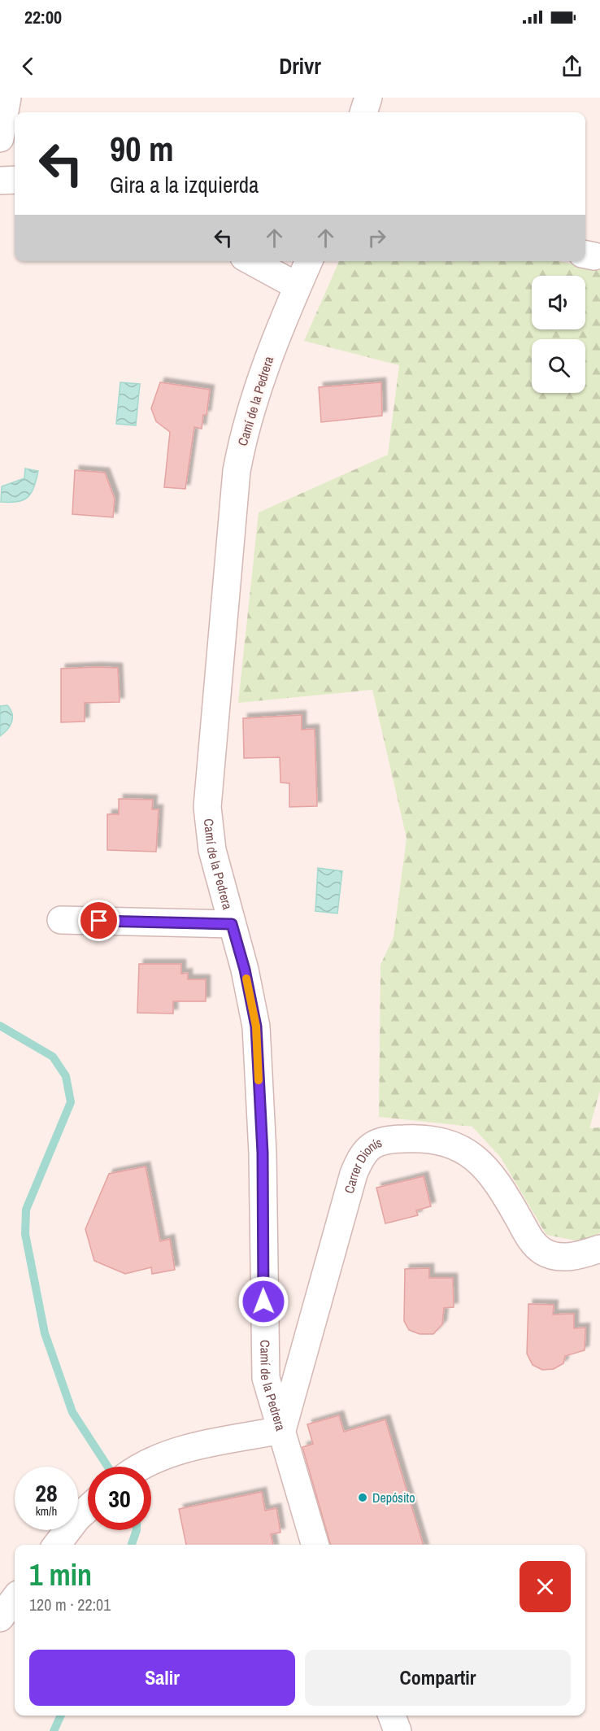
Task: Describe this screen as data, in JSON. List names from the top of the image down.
{
  "streets": {
    "street": ["Camí de la Pedrera", "Carrer Dionís"]
  },
  "crossings": [
    ["Camí de la Pedrera", "Carrer Dionís"]
  ],
  "places": ["Depósito"],
  "page": {
    "status": "22:00",
    "header": "Drivr",
    "turn": ["90 m", "Gira a la izquierda"],
    "speed": "28 km/h",
    "limit": "30",
    "heading": ["1 min", "120 m · 22:01"],
    "buttons": ["Salir", "Compartir"]
  }
}
